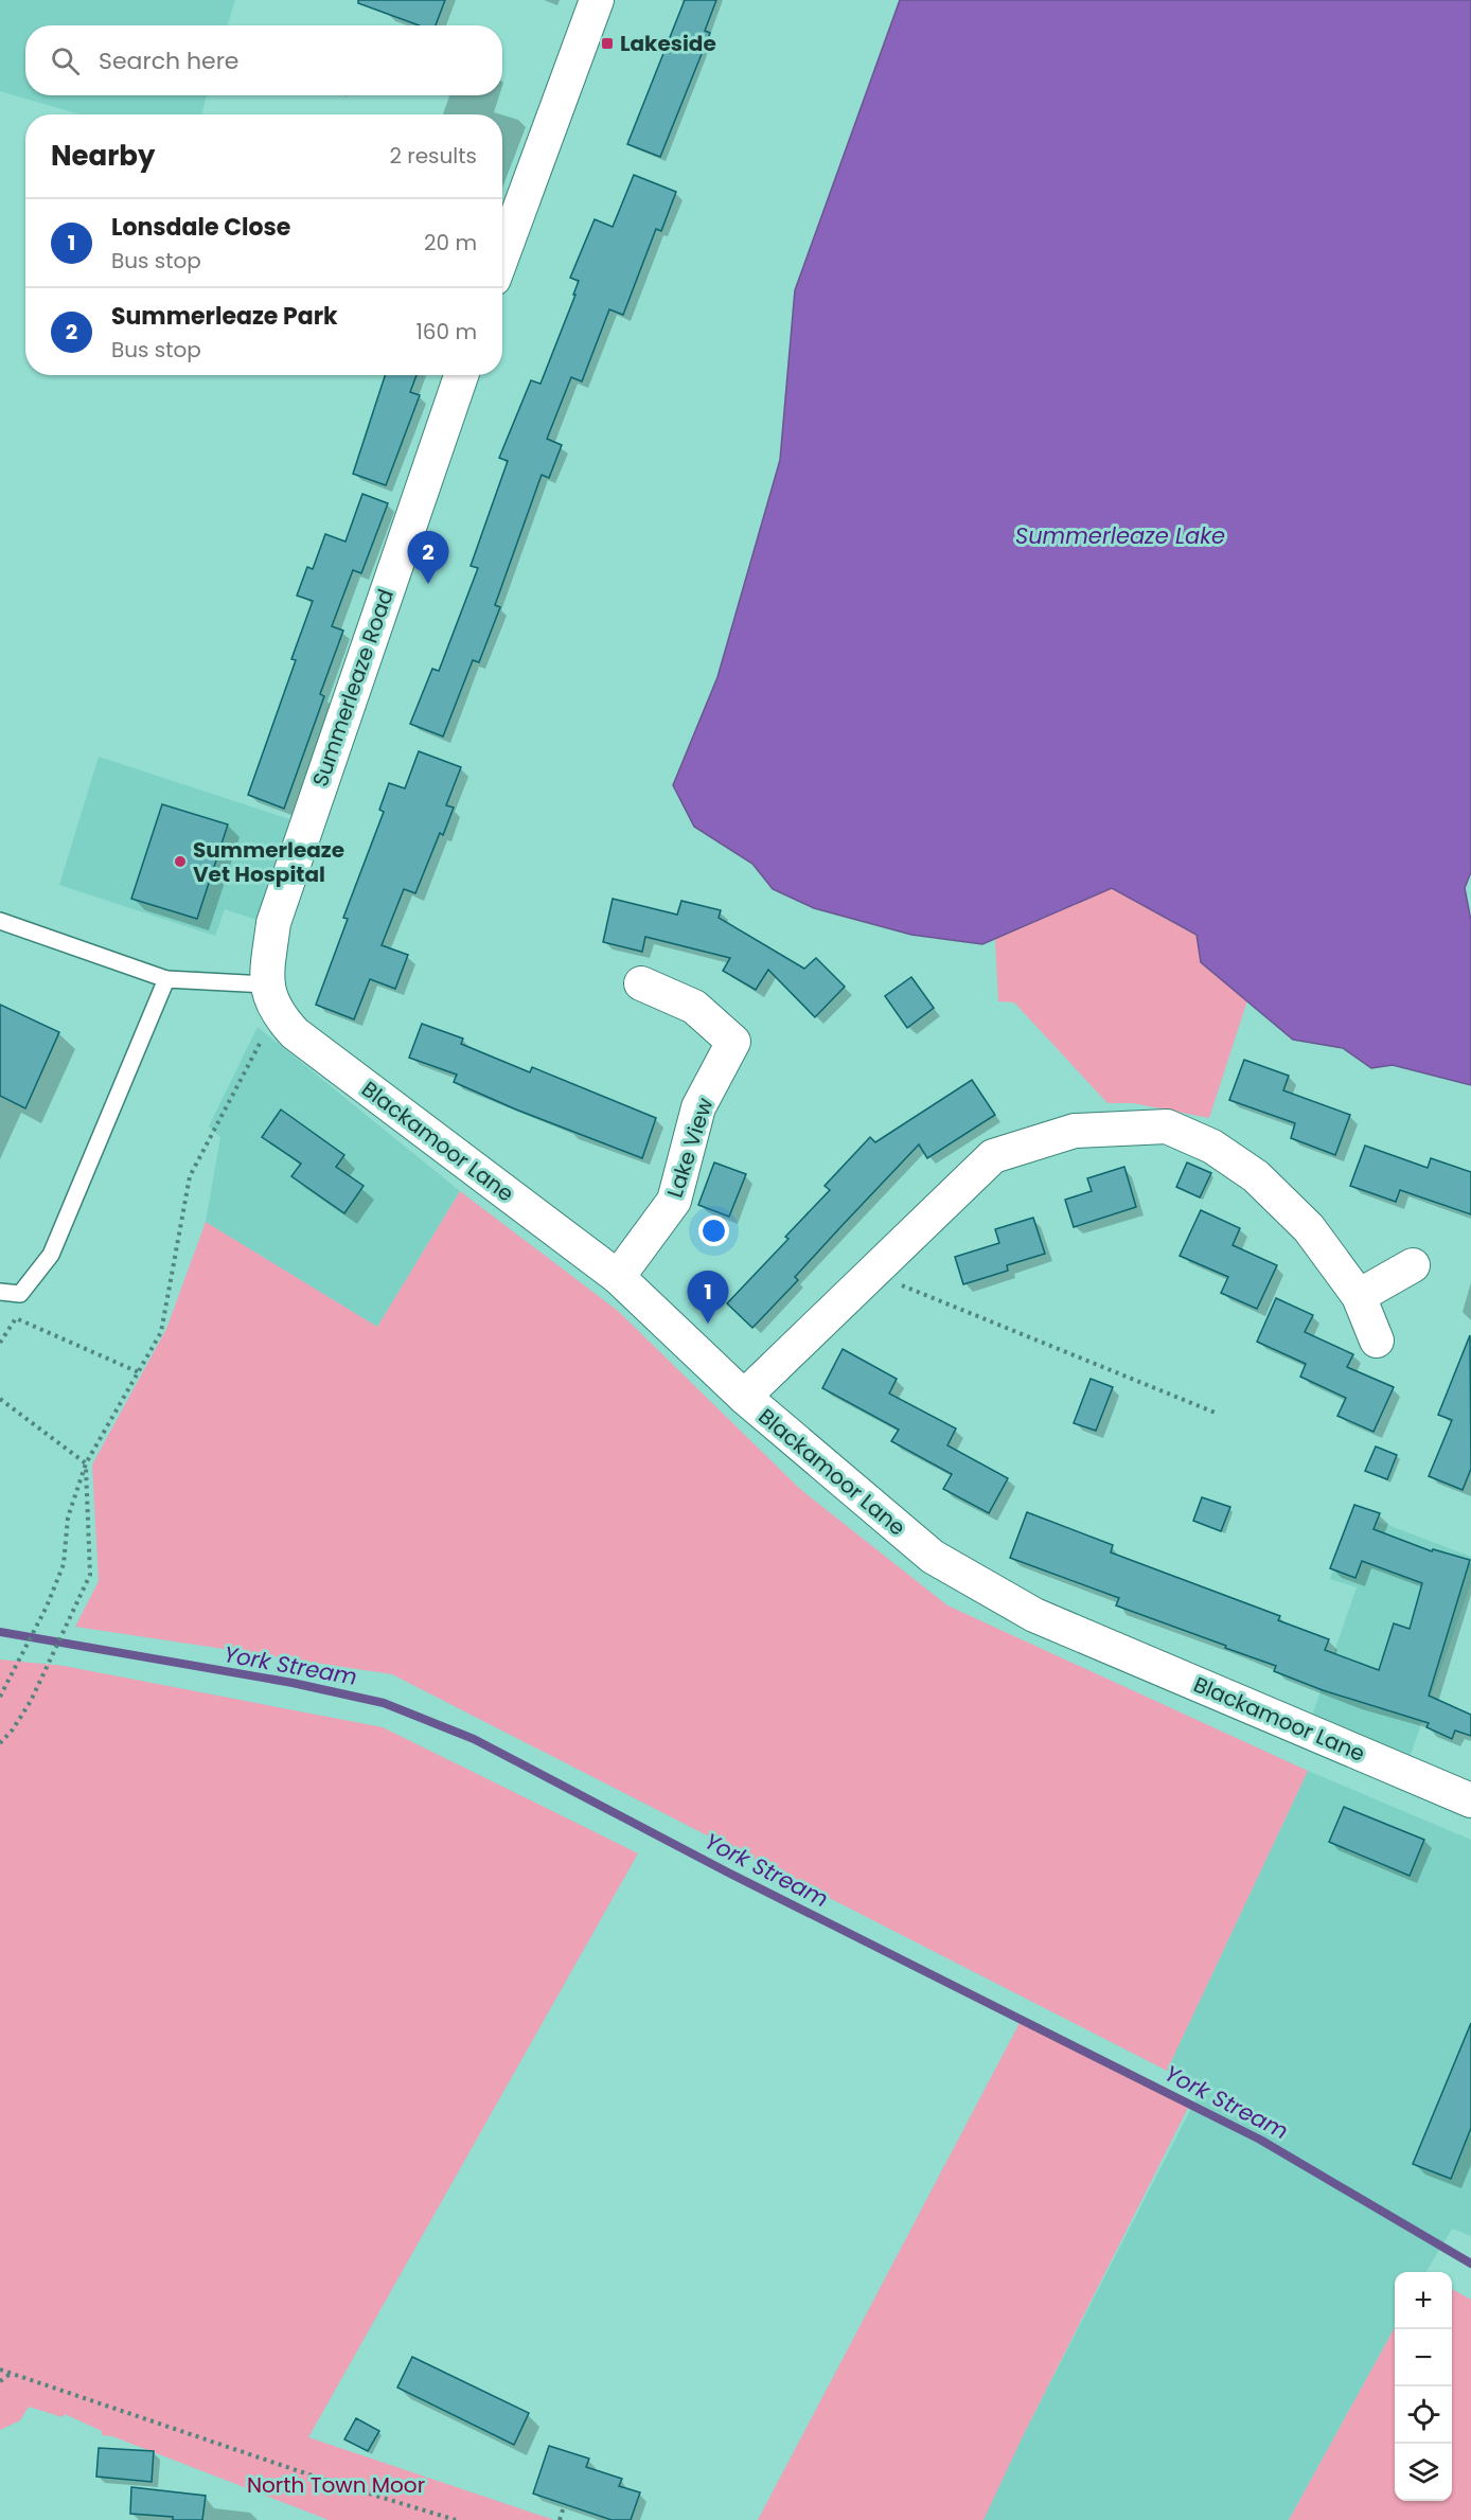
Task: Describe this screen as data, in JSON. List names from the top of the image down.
{
  "streets": {
    "street": ["Summerleaze Road", "Blackamoor Lane", "Lake View"]
  },
  "crossings": [
    ["Summerleaze Road", "Blackamoor Lane"],
    ["Blackamoor Lane", "Lake View"]
  ],
  "water": ["Summerleaze Lake", "York Stream"],
  "parks": ["North Town Moor"],
  "places": {
    "transit": ["Lakeside"],
    "other": ["Summerleaze Vet Hospital"]
  },
  "page": {
    "search": "Search here",
    "heading": ["Nearby", "2 results"],
    "list": [
      {
        "mark": "1",
        "name": "Lonsdale Close",
        "note": "Bus stop",
        "value": "20 m"
      },
      {
        "mark": "2",
        "name": "Summerleaze Park",
        "note": "Bus stop",
        "value": "160 m"
      }
    ],
    "pins": ["2", "1"],
    "map_buttons": ["+", "−"]
  }
}
